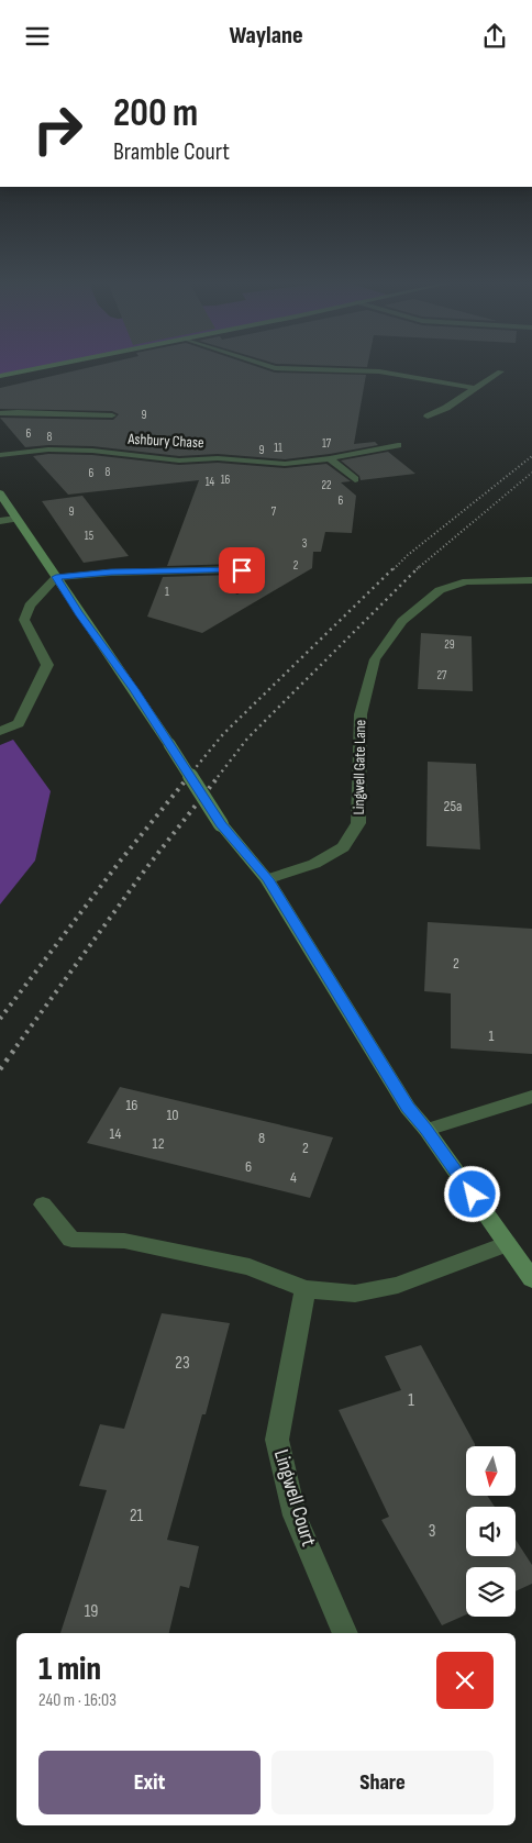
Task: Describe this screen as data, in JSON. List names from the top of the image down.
{
  "streets": {
    "street": ["Ashbury Chase", "Lingwell Gate Lane", "Lingwell Court"]
  },
  "house_numbers": [
    "9",
    "6",
    "8",
    "17",
    "11",
    "9",
    "8",
    "6",
    "16",
    "14",
    "22",
    "6",
    "9",
    "7",
    "15",
    "3",
    "2",
    "1",
    "29",
    "27",
    "25a",
    "2",
    "1",
    "16",
    "10",
    "14",
    "8",
    "12",
    "2",
    "6",
    "4",
    "23",
    "1",
    "21",
    "3",
    "19"
  ],
  "north": "bottom",
  "page": {
    "header": "Waylane",
    "turn": ["200 m", "Bramble Court"],
    "heading": ["1 min", "240 m · 16:03"],
    "buttons": ["Exit", "Share"]
  }
}
